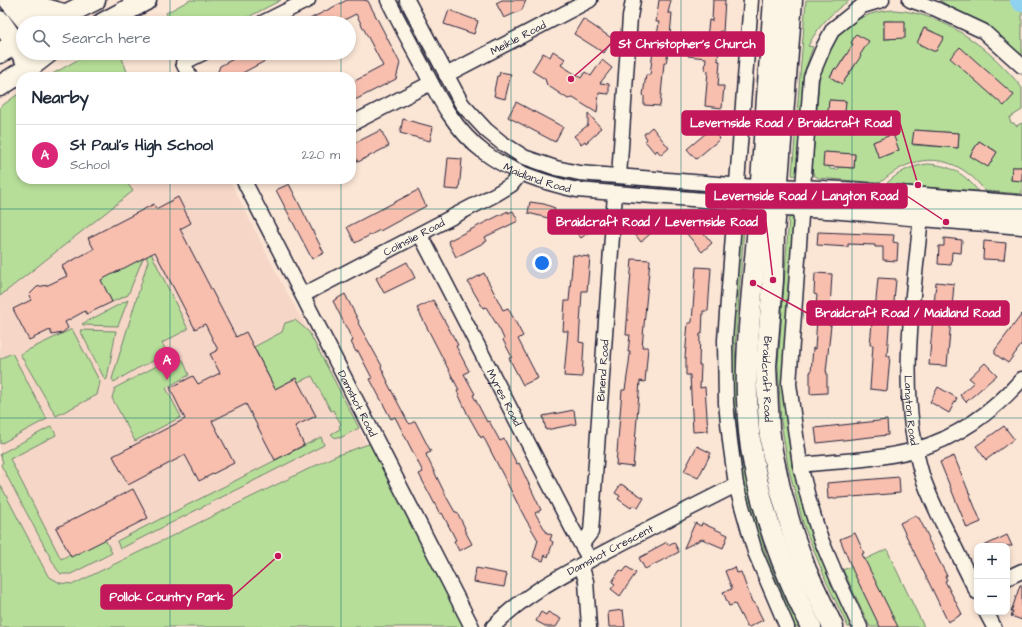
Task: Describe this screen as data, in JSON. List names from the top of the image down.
{
  "streets": {
    "street": [
      "Meikle Road",
      "Maidland Road",
      "Colinslie Road",
      "Binend Road",
      "Braidcraft Road",
      "Myres Road",
      "Damshot Road",
      "Langton Road",
      "Damshot Crescent"
    ]
  },
  "crossings": [
    ["Meikle Road", "Maidland Road"],
    ["Maidland Road", "Colinslie Road"],
    ["Maidland Road", "Binend Road"],
    ["Maidland Road", "Braidcraft Road"],
    ["Colinslie Road", "Myres Road"],
    ["Colinslie Road", "Damshot Road"],
    ["Binend Road", "Myres Road"],
    ["Myres Road", "Damshot Crescent"]
  ],
  "places": [
    "St Christopher's Church",
    "Levernside Road / Braidcraft Road",
    "Levernside Road / Langton Road",
    "Braidcraft Road / Levernside Road",
    "Braidcraft Road / Maidland Road",
    "Pollok Country Park"
  ],
  "page": {
    "search": "Search here",
    "heading": "Nearby",
    "list": [
      {
        "mark": "A",
        "name": "St Paul's High School",
        "note": "School",
        "value": "220 m"
      }
    ],
    "pins": "A",
    "map_buttons": ["+", "−"]
  }
}
